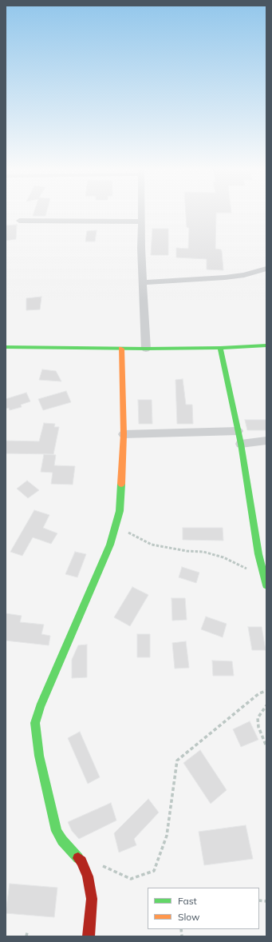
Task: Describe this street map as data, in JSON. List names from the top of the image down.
{
  "legend": ["Fast", "Slow"]
}
